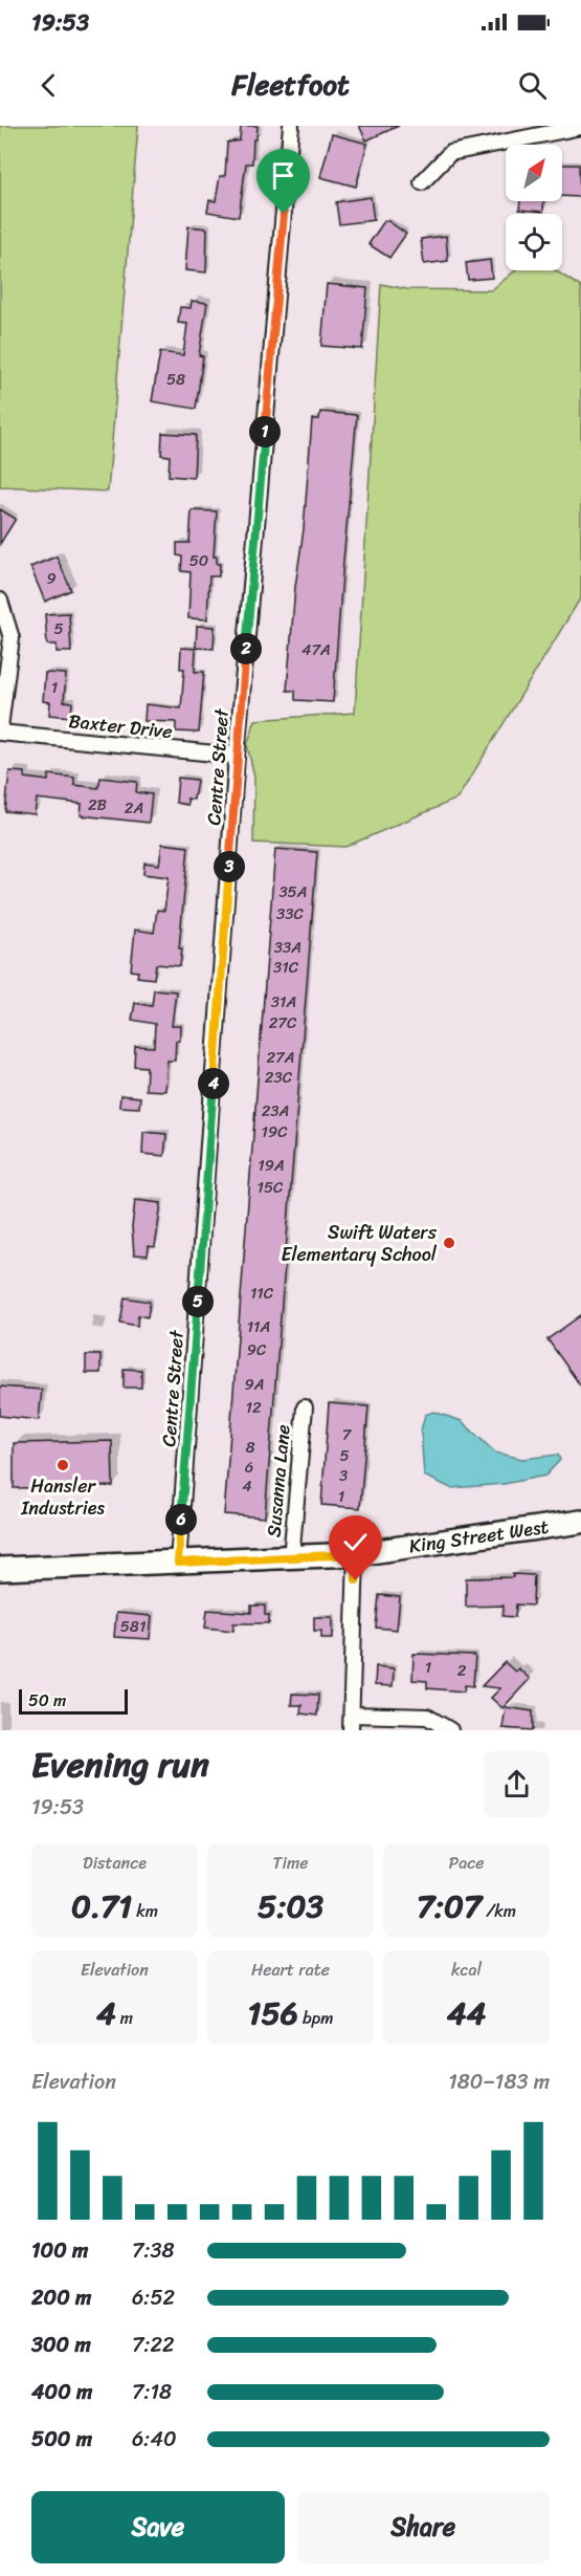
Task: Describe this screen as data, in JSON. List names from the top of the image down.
{
  "streets": {
    "main road": ["King Street West"],
    "street": ["Baxter Drive", "Centre Street", "Susanna Lane"]
  },
  "crossings": [
    ["Baxter Drive", "Centre Street"],
    ["Centre Street", "King Street West"],
    ["Susanna Lane", "King Street West"]
  ],
  "places": ["Swift Waters Elementary School", "Hansler Industries"],
  "house_numbers": [
    "58",
    "50",
    "9",
    "5",
    "47A",
    "1",
    "2B",
    "2A",
    "35A",
    "33C",
    "33A",
    "31C",
    "31A",
    "27C",
    "27A",
    "23C",
    "23A",
    "19C",
    "19A",
    "15C",
    "11C",
    "11A",
    "9C",
    "9A",
    "12",
    "7",
    "8",
    "5",
    "6",
    "3",
    "4",
    "1",
    "581",
    "1",
    "2"
  ],
  "scale_bar": "50 m",
  "north": "top right",
  "page": {
    "status": "19:53",
    "header": "Fleetfoot",
    "pins": [
      "1",
      "2",
      "3",
      "4",
      "5",
      "6"
    ],
    "scale": "50 m",
    "heading": ["Evening run", "19:53"],
    "stats": [
      ["Distance", "0.71 km"],
      ["Time", "5:03"],
      ["Pace", "7:07 /km"],
      ["Elevation", "4 m"],
      ["Heart rate", "156 bpm"],
      ["kcal", "44"]
    ],
    "chart": ["Elevation", "180–183 m"],
    "list": [
      {
        "name": "100 m",
        "note": "7:38"
      },
      {
        "name": "200 m",
        "note": "6:52"
      },
      {
        "name": "300 m",
        "note": "7:22"
      },
      {
        "name": "400 m",
        "note": "7:18"
      },
      {
        "name": "500 m",
        "note": "6:40"
      }
    ],
    "buttons": ["Save", "Share"]
  }
}
